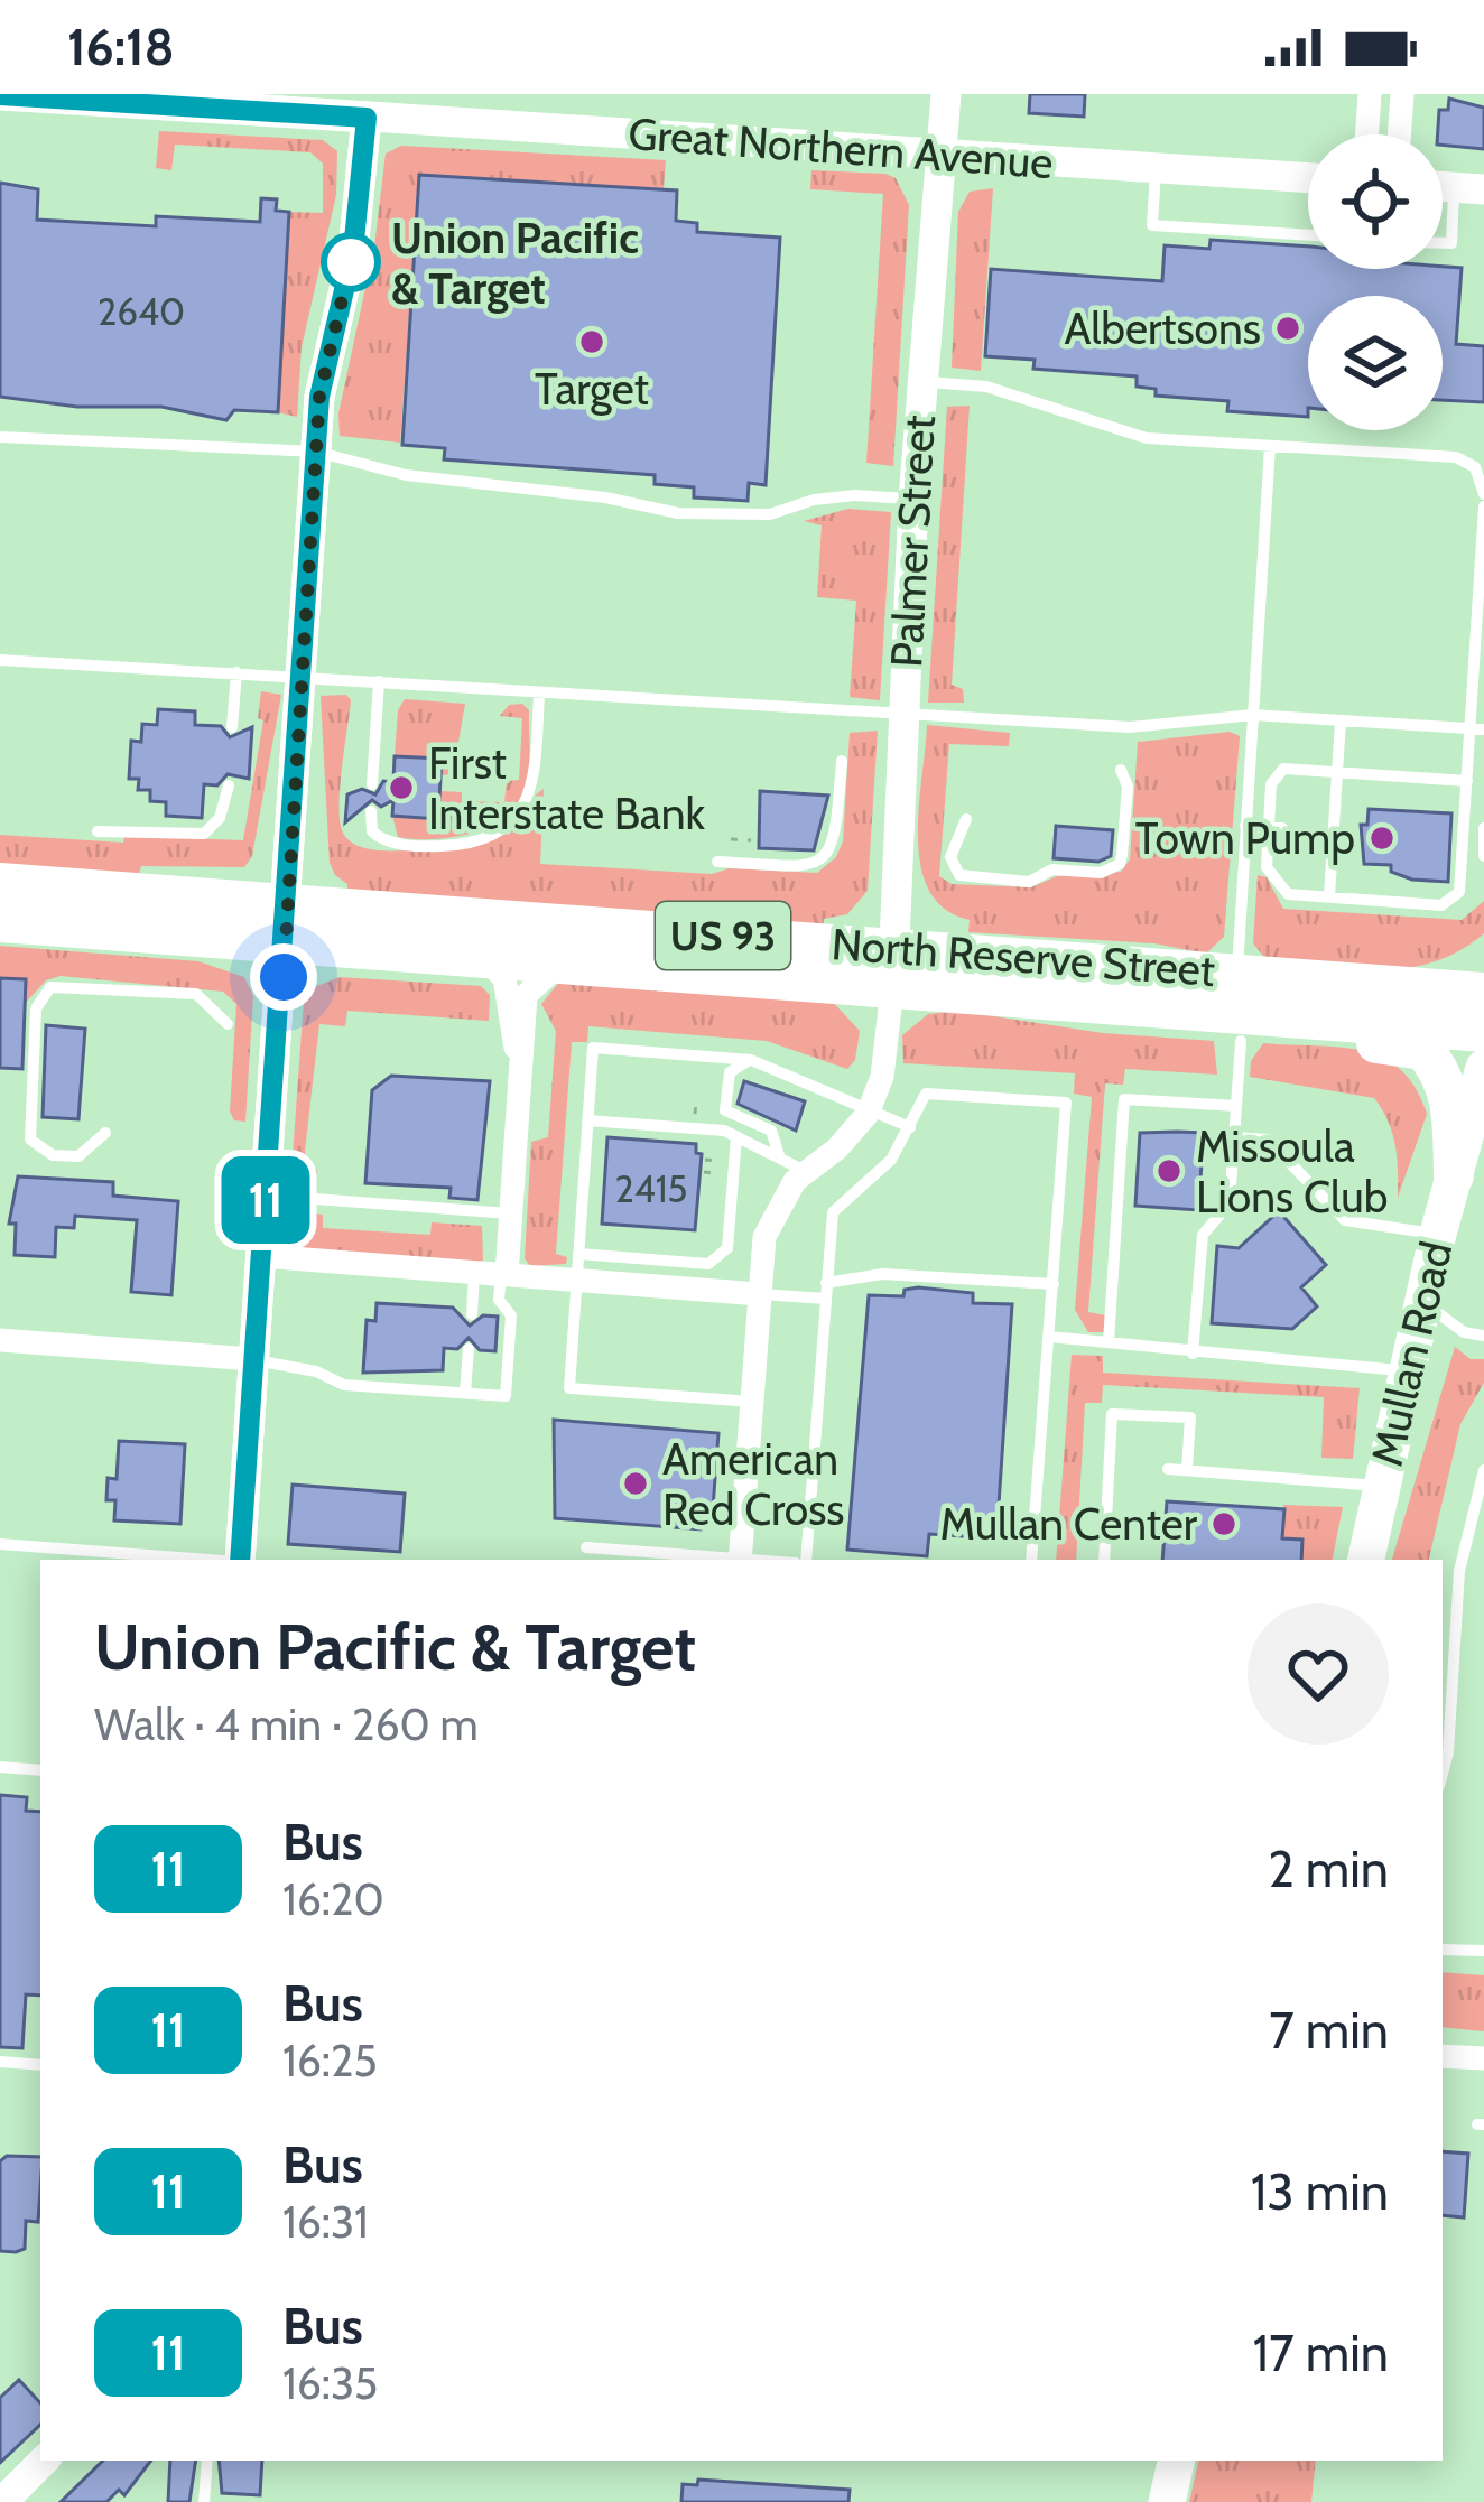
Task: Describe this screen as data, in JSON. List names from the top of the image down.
{
  "streets": {
    "highway": ["US 93", "North Reserve Street"],
    "main road": ["Mullan Road"],
    "street": ["Great Northern Avenue", "Palmer Street"]
  },
  "crossings": [
    ["Great Northern Avenue", "Palmer Street"],
    ["Palmer Street", "North Reserve Street"]
  ],
  "places": [
    "Union Pacific & Target",
    "Albertsons",
    "Target",
    "First Interstate Bank",
    "Town Pump",
    "Missoula Lions Club",
    "American Red Cross",
    "Mullan Center"
  ],
  "lines": ["bus line 11"],
  "house_numbers": ["2640", "2415"],
  "page": {
    "status": "16:18",
    "on_map": "11",
    "heading": ["Union Pacific & Target", "Walk · 4 min · 260 m"],
    "list": [
      {
        "mark": "11",
        "name": "Bus",
        "note": "16:20",
        "value": "2 min"
      },
      {
        "mark": "11",
        "name": "Bus",
        "note": "16:25",
        "value": "7 min"
      },
      {
        "mark": "11",
        "name": "Bus",
        "note": "16:31",
        "value": "13 min"
      },
      {
        "mark": "11",
        "name": "Bus",
        "note": "16:35",
        "value": "17 min"
      }
    ]
  }
}
